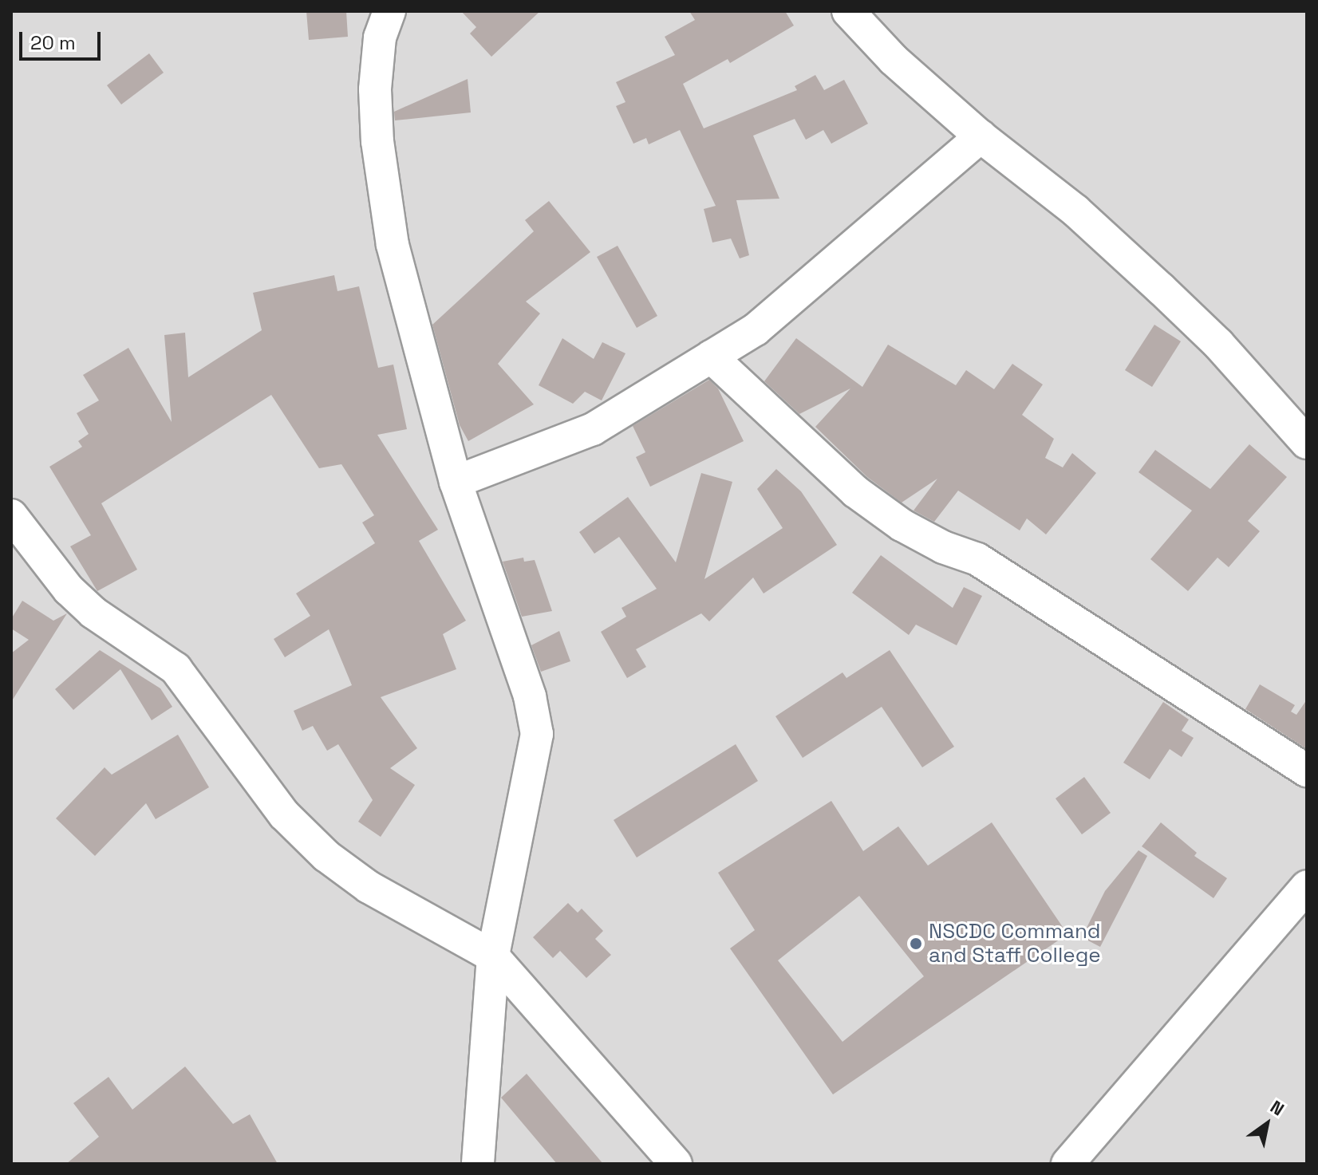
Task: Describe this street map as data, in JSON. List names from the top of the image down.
{
  "places": ["NSCDC Command and Staff College"],
  "scale_bar": "20 m",
  "north": "top right"
}
